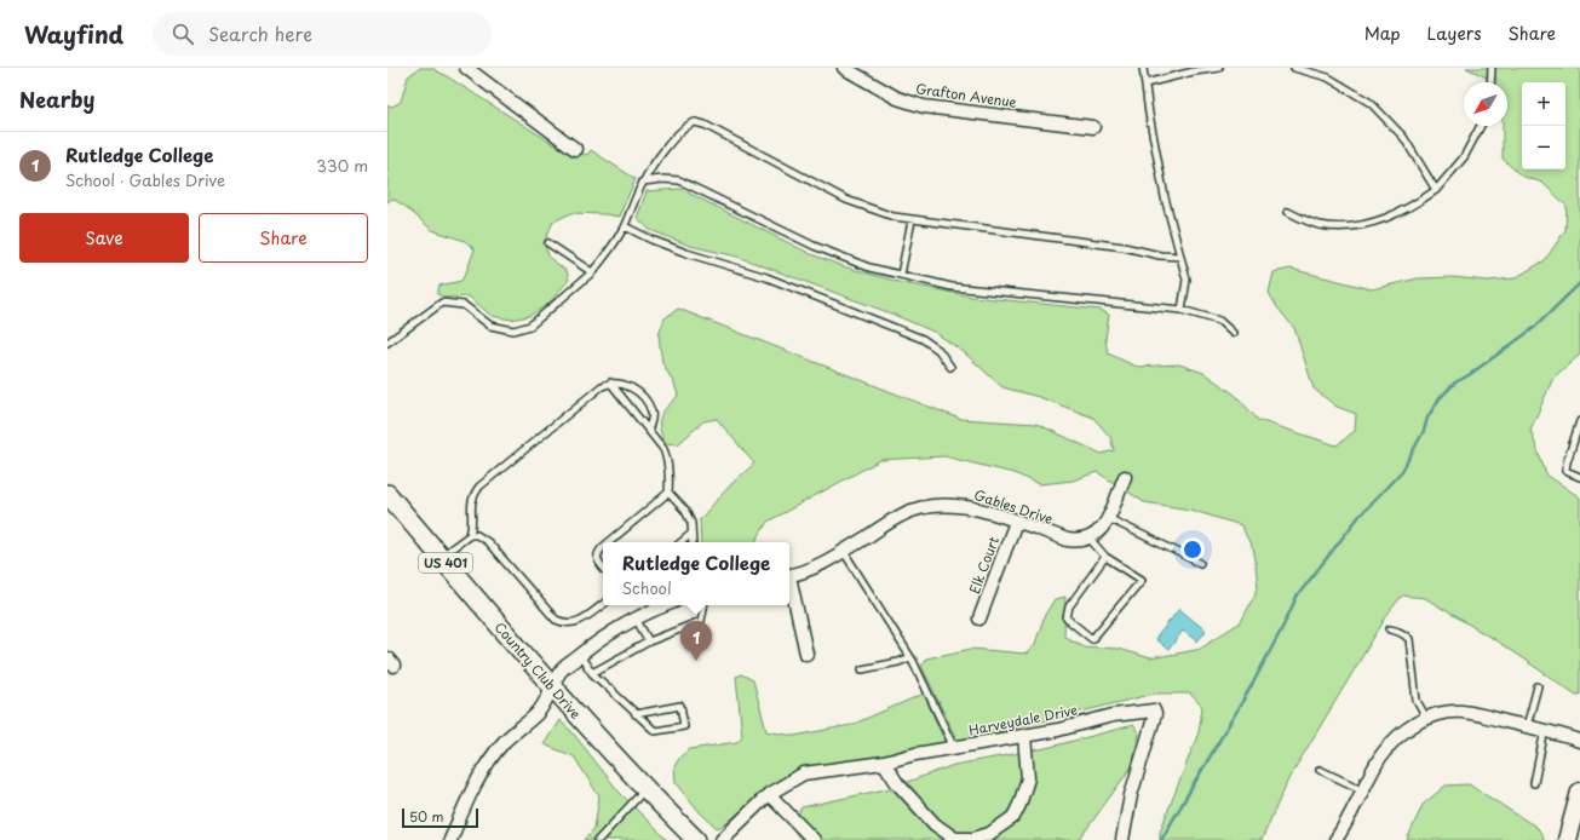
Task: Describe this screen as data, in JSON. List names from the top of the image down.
{
  "streets": {
    "main road": ["US 401", "Country Club Drive"],
    "street": [
      "Grafton Avenue",
      "Gables Drive",
      "Elk Court",
      "Harveydale Drive"
    ]
  },
  "crossings": [
    ["Gables Drive", "Elk Court"]
  ],
  "scale_bar": "50 m",
  "north": "bottom left",
  "page": {
    "header": "Wayfind",
    "search": "Search here",
    "nav": ["Map", "Layers", "Share"],
    "heading": "Nearby",
    "map_buttons": ["+", "−"],
    "list": [
      {
        "mark": "1",
        "name": "Rutledge College",
        "note": "School · Gables Drive",
        "value": "330 m"
      }
    ],
    "buttons": ["Save", "Share"],
    "popup": ["Rutledge College", "School"],
    "pins": "1",
    "scale": "50 m"
  }
}
